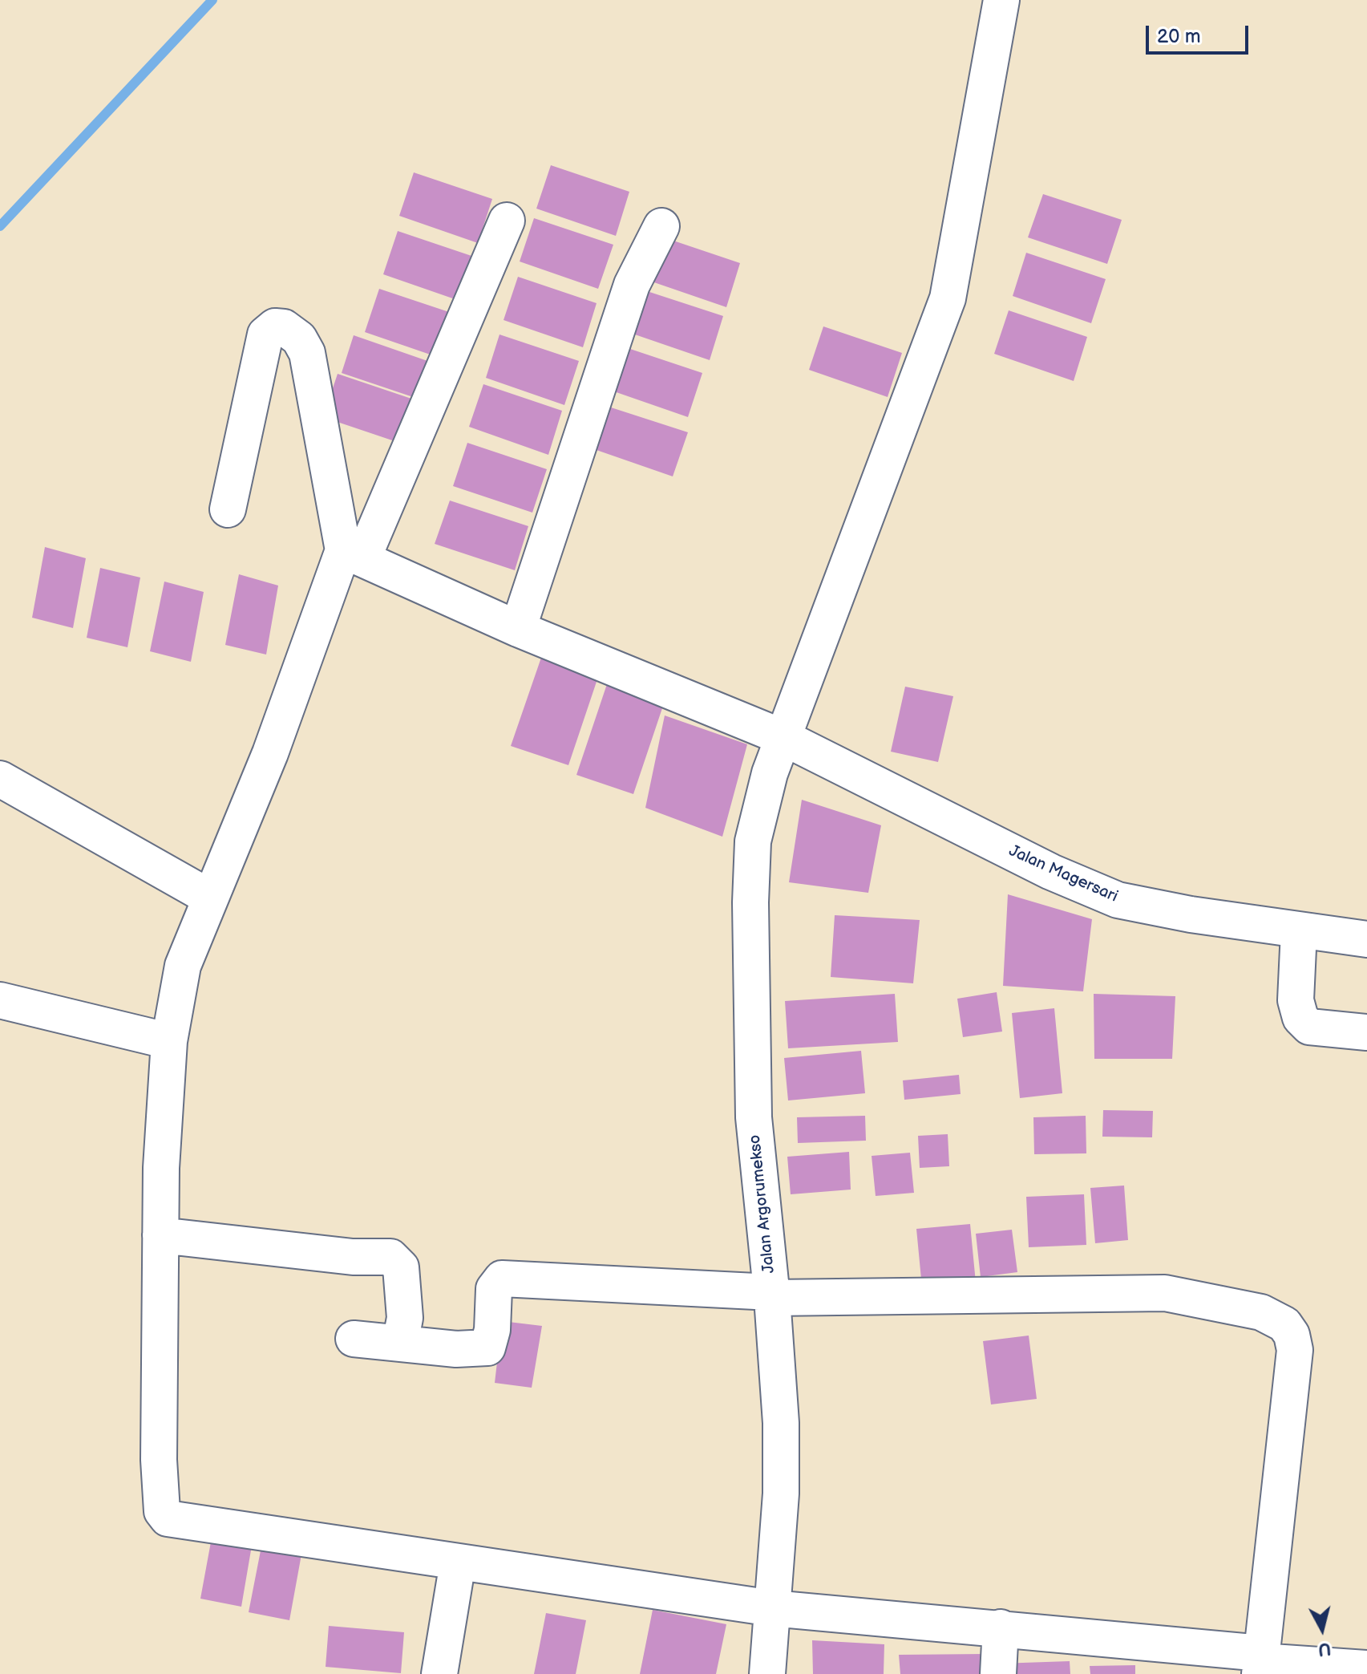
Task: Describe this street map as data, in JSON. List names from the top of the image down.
{
  "streets": {
    "street": ["Jalan Magersari", "Jalan Argorumekso"]
  },
  "crossings": [
    ["Jalan Magersari", "Jalan Argorumekso"]
  ],
  "scale_bar": "20 m",
  "north": "bottom"
}
